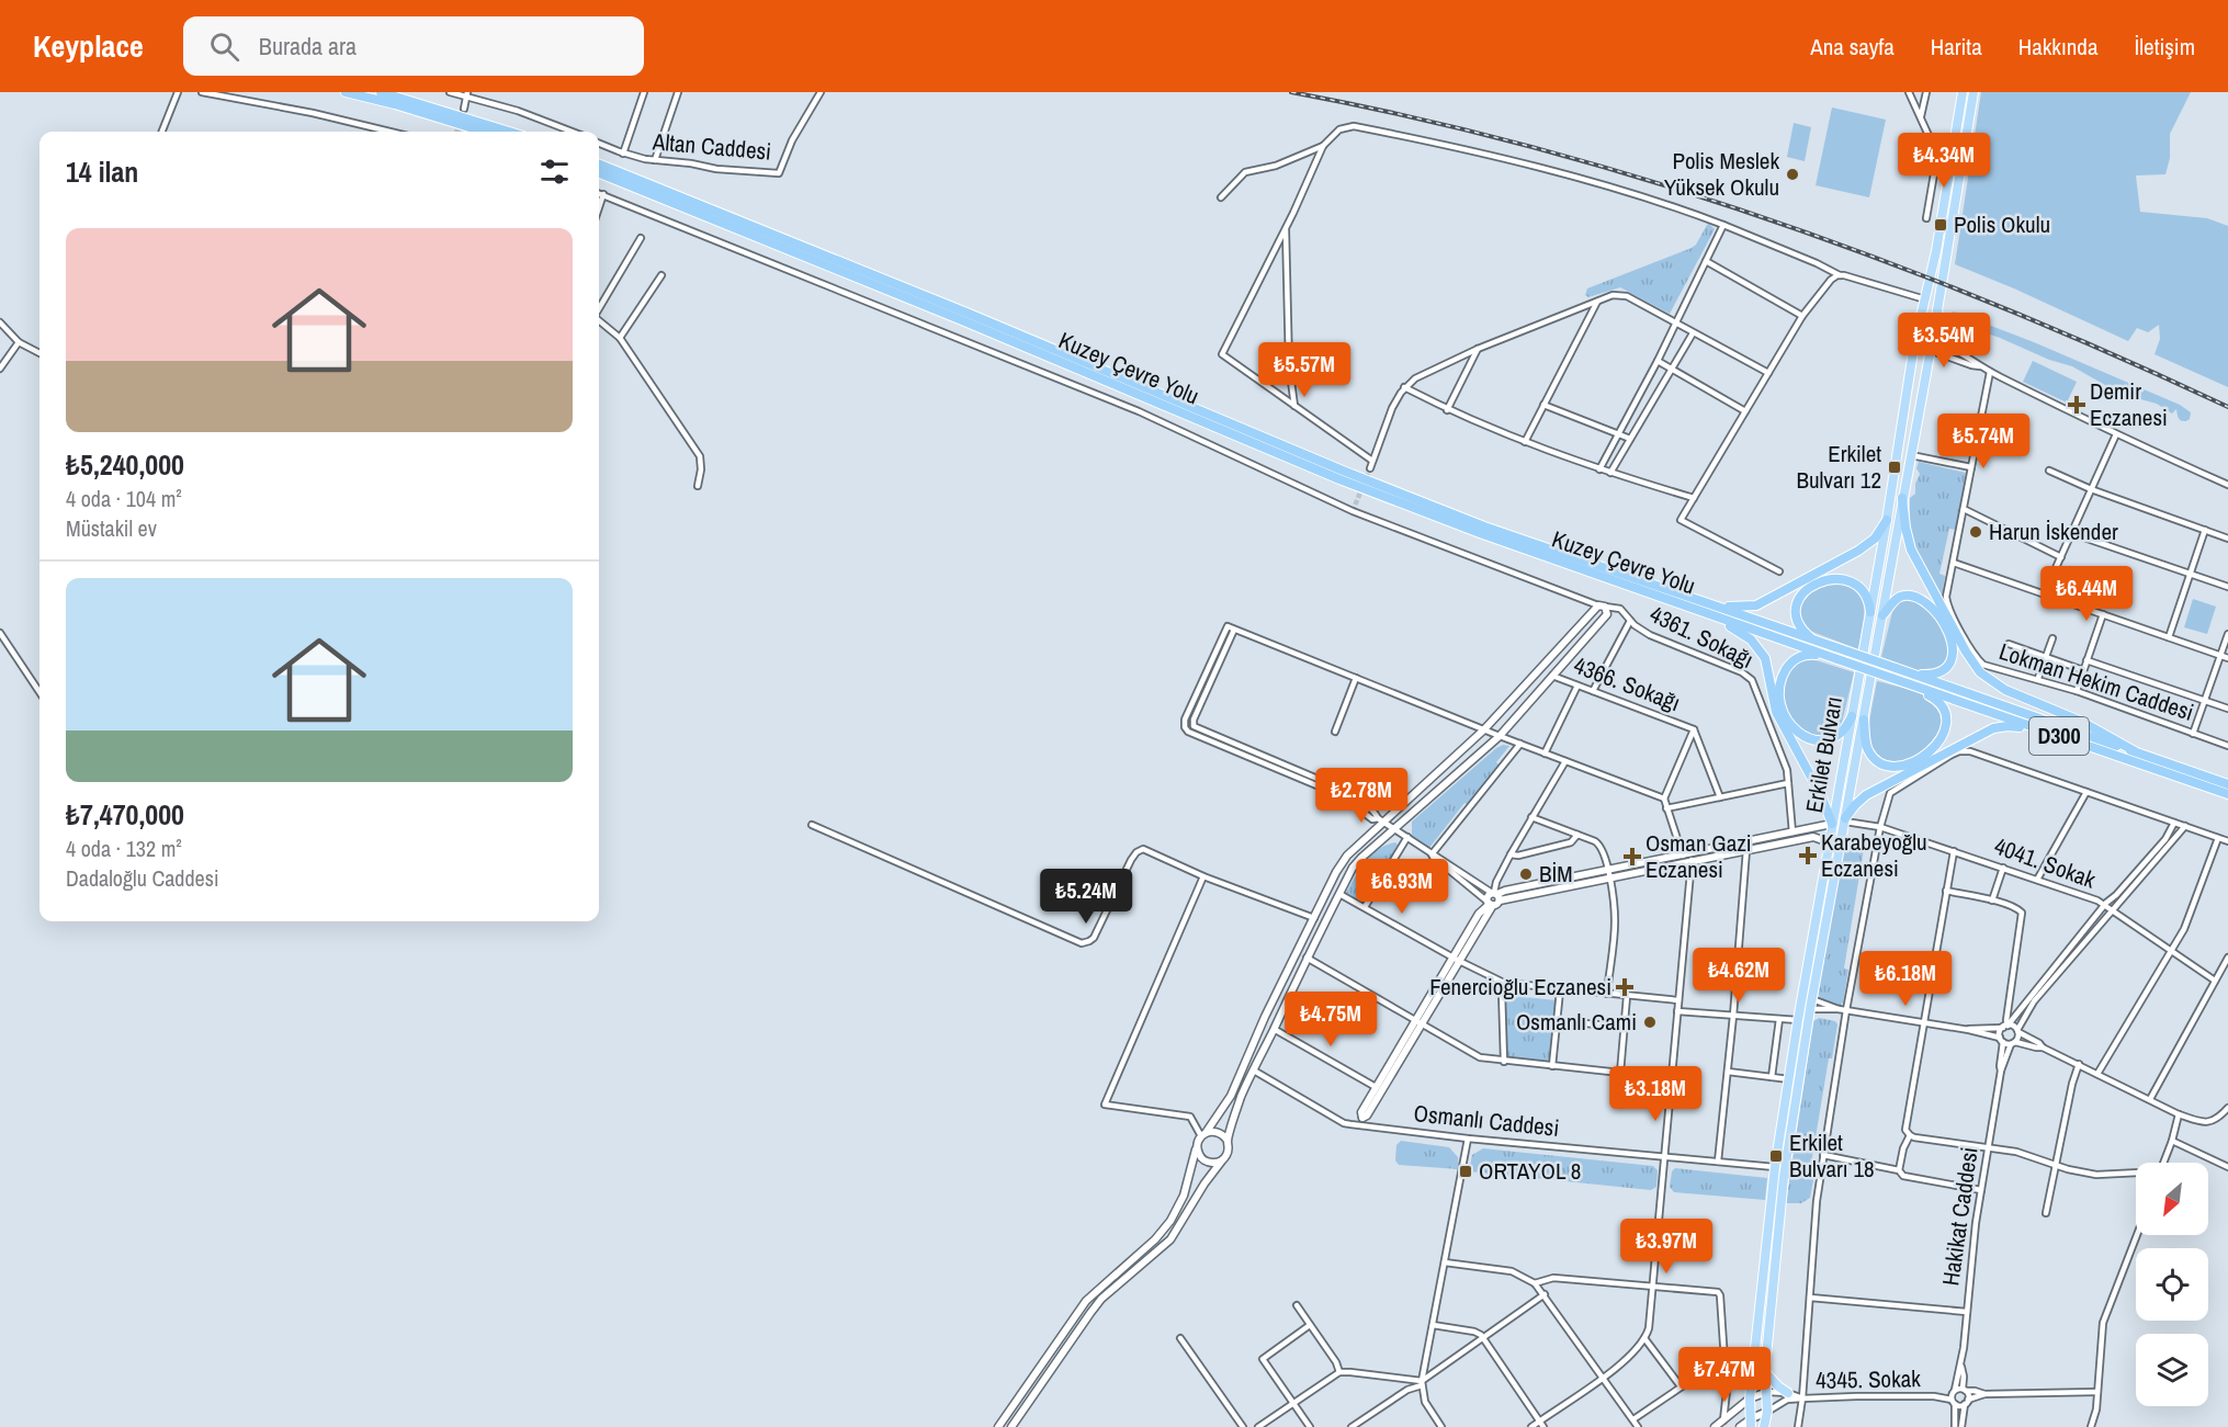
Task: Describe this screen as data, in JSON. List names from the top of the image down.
{
  "streets": {
    "highway": ["Kuzey Çevre Yolu", "D300"],
    "main road": ["Erkilet Bulvarı"],
    "street": [
      "Altan Caddesi",
      "4361. Sokağı",
      "Lokman Hekim Caddesi",
      "4366. Sokağı",
      "4041. Sokak",
      "Osmanlı Caddesi",
      "Hakikat Caddesi",
      "4345. Sokak"
    ]
  },
  "crossings": [
    ["Kuzey Çevre Yolu", "D300"],
    ["Erkilet Bulvarı", "4041. Sokak"],
    ["Erkilet Bulvarı", "Osmanlı Caddesi"],
    ["Erkilet Bulvarı", "4345. Sokak"],
    ["Hakikat Caddesi", "4345. Sokak"]
  ],
  "places": {
    "other": [
      "Polis Meslek Yüksek Okulu",
      "Harun İskender",
      "BİM",
      "Osmanlı Cami"
    ],
    "transit": [
      "Polis Okulu",
      "Erkilet Bulvarı 12",
      "Erkilet Bulvarı 18",
      "ORTAYOL 8"
    ],
    "health": [
      "Demir Eczanesi",
      "Karabeyoğlu Eczanesi",
      "Osman Gazi Eczanesi",
      "Fenercioğlu Eczanesi"
    ]
  },
  "north": "bottom left",
  "page": {
    "header": "Keyplace",
    "search": "Burada ara",
    "nav": [
      "Ana sayfa",
      "Harita",
      "Hakkında",
      "İletişim"
    ],
    "heading": "14 ilan",
    "price": [
      "₺4.34M",
      "₺3.54M",
      "₺5.57M",
      "₺5.74M",
      "₺6.44M",
      "₺2.78M",
      "₺6.93M",
      "₺5.24M",
      "₺4.62M",
      "₺6.18M",
      "₺4.75M",
      "₺3.18M",
      "₺3.97M",
      "₺7.47M"
    ],
    "list": [
      {
        "name": "₺5,240,000",
        "note": "4 oda · 104 m² · Müstakil ev"
      },
      {
        "name": "₺7,470,000",
        "note": "4 oda · 132 m² · Dadaloğlu Caddesi"
      }
    ]
  }
}
